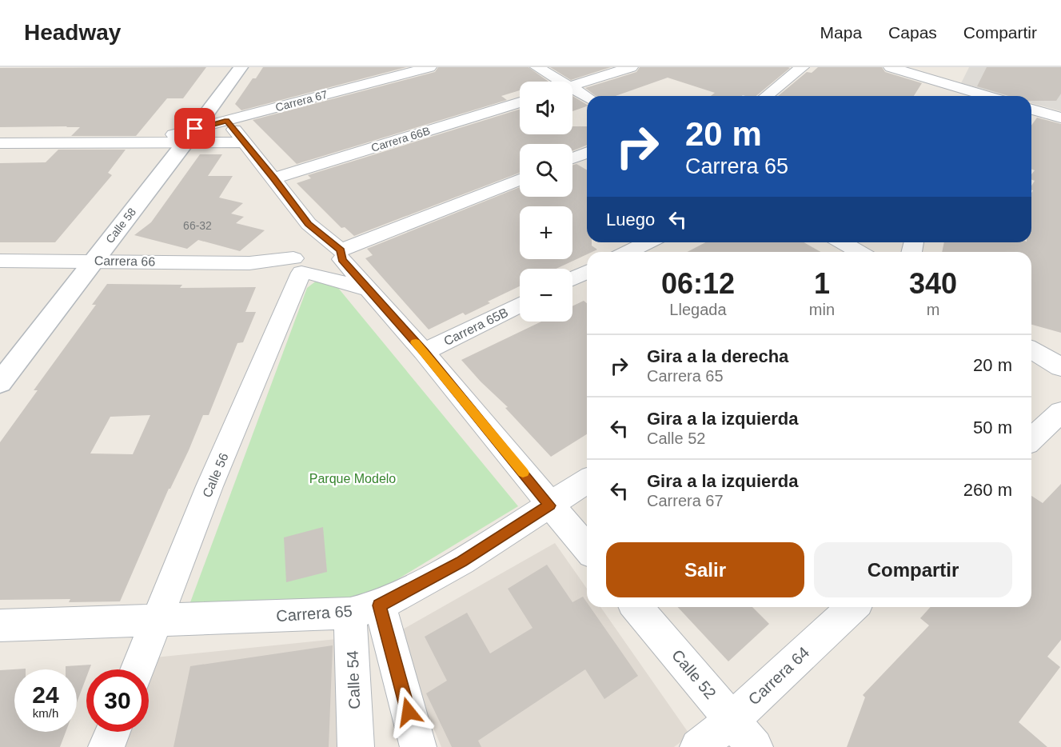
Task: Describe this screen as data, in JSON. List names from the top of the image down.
{
  "streets": {
    "street": [
      "Carrera 67",
      "Carrera 66B",
      "Calle 58",
      "Carrera 66",
      "Carrera 65B",
      "Calle 56",
      "Carrera 65",
      "Calle 52",
      "Carrera 64",
      "Calle 54"
    ]
  },
  "crossings": [
    ["Carrera 67", "Calle 58"],
    ["Calle 58", "Carrera 66"],
    ["Carrera 66", "Calle 56"],
    ["Calle 56", "Carrera 65"],
    ["Carrera 65", "Calle 54"],
    ["Calle 52", "Carrera 64"]
  ],
  "parks": ["Parque Modelo"],
  "house_numbers": ["66-32"],
  "page": {
    "header": "Headway",
    "nav": ["Mapa", "Capas", "Compartir"],
    "map_buttons": ["+", "−"],
    "turn": ["20 m", "Carrera 65"],
    "then": "Luego",
    "eta": [
      "06:12",
      "Llegada",
      "1",
      "min",
      "340",
      "m"
    ],
    "list": [
      {
        "name": "Gira a la derecha",
        "note": "Carrera 65",
        "value": "20 m"
      },
      {
        "name": "Gira a la izquierda",
        "note": "Calle 52",
        "value": "50 m"
      },
      {
        "name": "Gira a la izquierda",
        "note": "Carrera 67",
        "value": "260 m"
      }
    ],
    "buttons": ["Salir", "Compartir"],
    "speed": "24 km/h",
    "limit": "30"
  }
}
